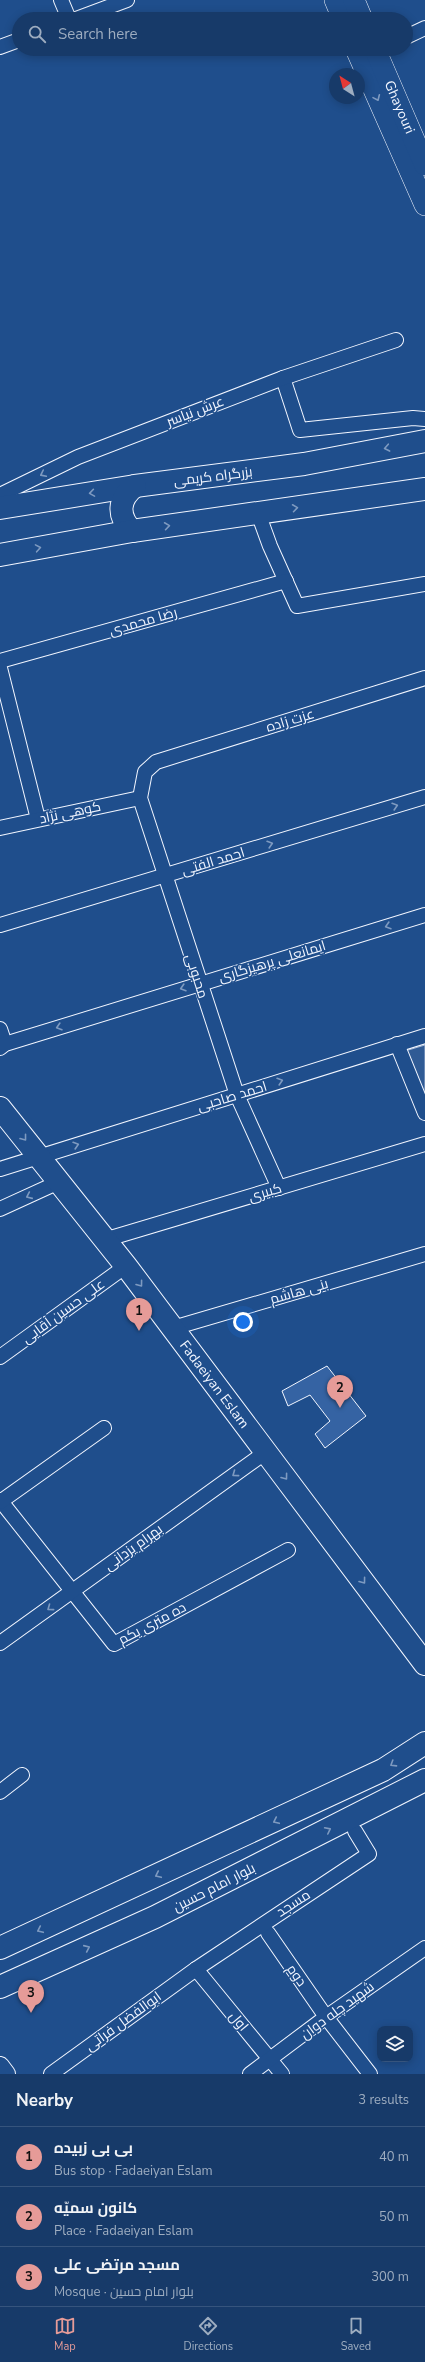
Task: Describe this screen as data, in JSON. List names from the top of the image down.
{
  "streets": {
    "main road": [
      "Ghayouri",
      "بزرگراه کریمی",
      "Fadaeiyan Eslam",
      "بلوار امام حسین"
    ],
    "street": [
      "عرش نیاسر",
      "رضا محمدی",
      "عزت زاده",
      "کوهی نژاد",
      "احمد الفتی",
      "ایمانعلی پرهیزگاری",
      "محبوبی",
      "احمد صاحبی",
      "کبیری",
      "بنی هاشم",
      "علی حسین آقایی",
      "بهرام یزدانی",
      "ده متری یکم",
      "مسجد",
      "دوم",
      "شهید چله دوان",
      "ابوالفضل فراتی",
      "اول"
    ]
  },
  "crossings": [
    ["عزت زاده", "محبوبی"],
    ["کوهی نژاد", "محبوبی"],
    ["احمد الفتی", "محبوبی"],
    ["ایمانعلی پرهیزگاری", "محبوبی"],
    ["محبوبی", "احمد صاحبی"],
    ["محبوبی", "کبیری"],
    ["احمد صاحبی", "Fadaeiyan Eslam"],
    ["کبیری", "Fadaeiyan Eslam"],
    ["بنی هاشم", "Fadaeiyan Eslam"],
    ["علی حسین آقایی", "Fadaeiyan Eslam"],
    ["Fadaeiyan Eslam", "بهرام یزدانی"],
    ["بهرام یزدانی", "ده متری یکم"],
    ["مسجد", "ابوالفضل فراتی"],
    ["مسجد", "اول"],
    ["دوم", "شهید چله دوان"],
    ["شهید چله دوان", "اول"],
    ["ابوالفضل فراتی", "اول"]
  ],
  "one_way": [
    "عرش نیاسر",
    "احمد الفتی",
    "ایمانعلی پرهیزگاری",
    "احمد صاحبی",
    "Fadaeiyan Eslam"
  ],
  "north": "top left",
  "page": {
    "search": "Search here",
    "pins": ["1", "2", "3"],
    "heading": ["Nearby", "3 results"],
    "list": [
      {
        "mark": "1",
        "name": "بی بی زبیده",
        "note": "Bus stop · Fadaeiyan Eslam",
        "value": "40 m"
      },
      {
        "mark": "2",
        "name": "کانون سمیّه",
        "note": "Place · Fadaeiyan Eslam",
        "value": "50 m"
      },
      {
        "mark": "3",
        "name": "مسجد مرتضی علی",
        "note": "Mosque · بلوار امام حسین",
        "value": "300 m"
      }
    ],
    "nav": ["Map", "Directions", "Saved"]
  }
}
